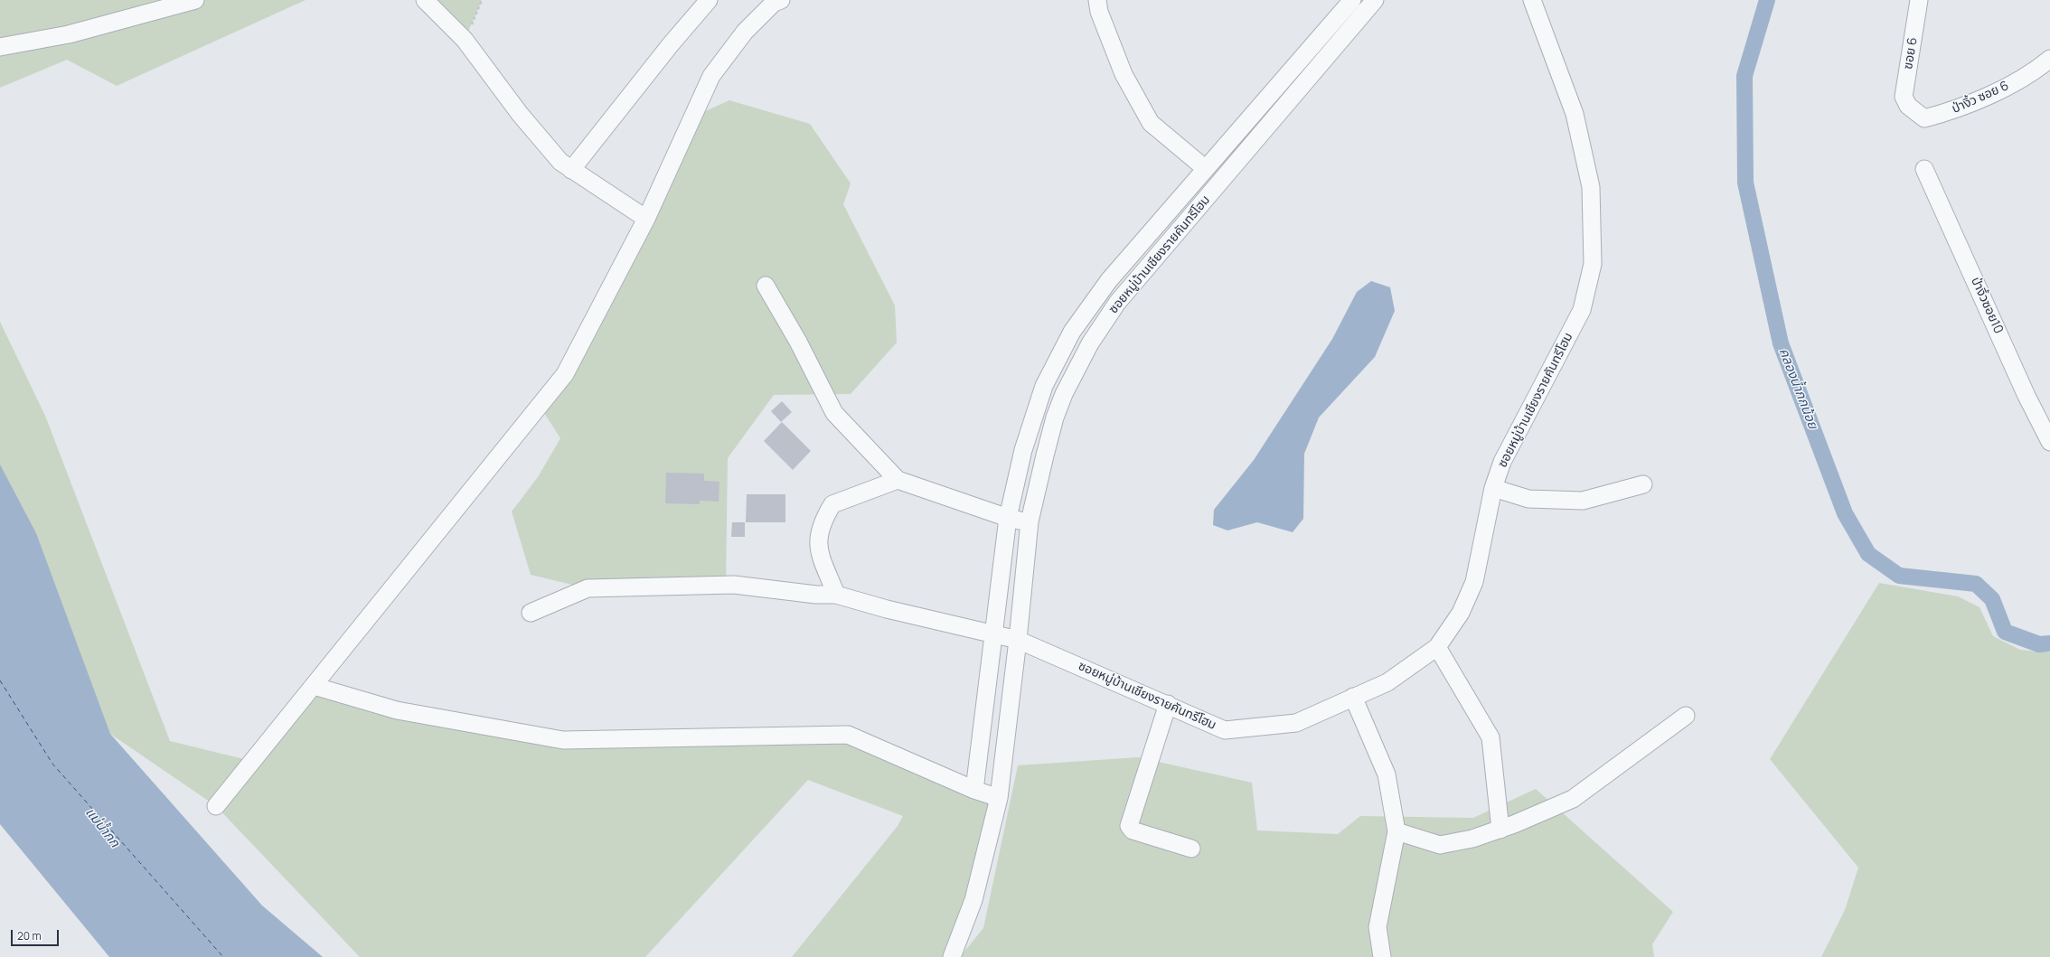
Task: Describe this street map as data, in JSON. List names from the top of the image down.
{
  "streets": {
    "street": [
      "ฃอย 6",
      "ป่างิ้ว ซอย 6",
      "ซอยหมู่บ้านเชียงรายคันทรีโฮม",
      "ป่างิ้วซอย10"
    ]
  },
  "crossings": [
    ["ฃอย 6", "ป่างิ้ว ซอย 6"]
  ],
  "water": ["คลองน้ำกกน้อย", "แม่น้ำกก"],
  "scale_bar": "20 m"
}
